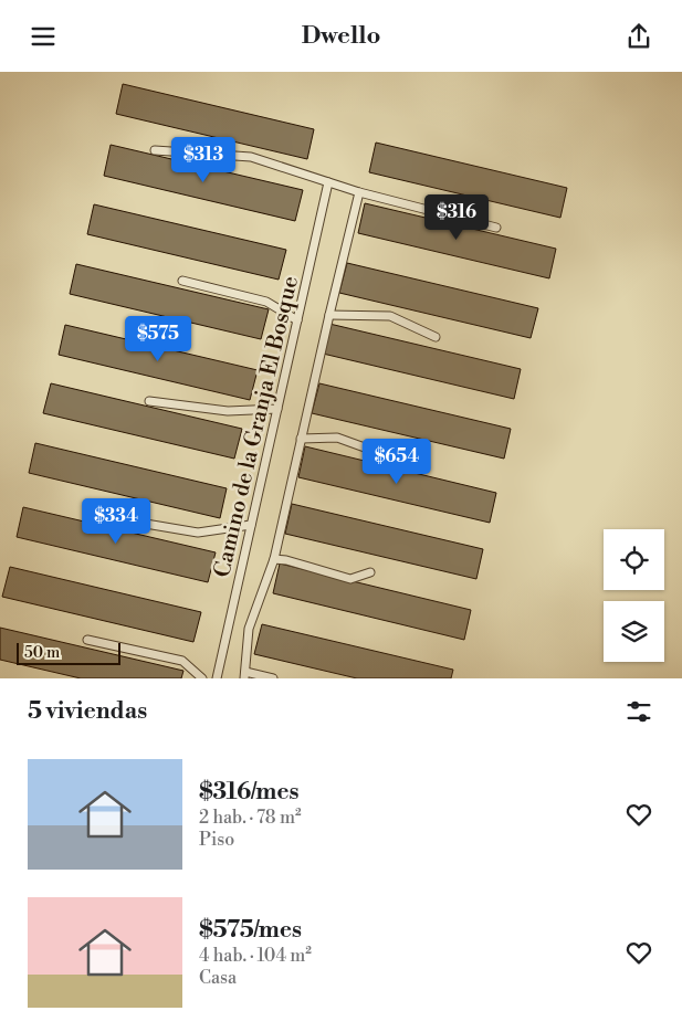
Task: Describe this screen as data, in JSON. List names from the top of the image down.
{
  "streets": {
    "lane": ["Camino de la Granja El Bosque"]
  },
  "scale_bar": "50 m",
  "page": {
    "header": "Dwello",
    "price": [
      "$313",
      "$316",
      "$575",
      "$654",
      "$334"
    ],
    "scale": "50 m",
    "heading": "5 viviendas",
    "list": [
      {
        "name": "$316/mes",
        "note": "2 hab. · 78 m² · Piso"
      },
      {
        "name": "$575/mes",
        "note": "4 hab. · 104 m² · Casa"
      }
    ]
  }
}
